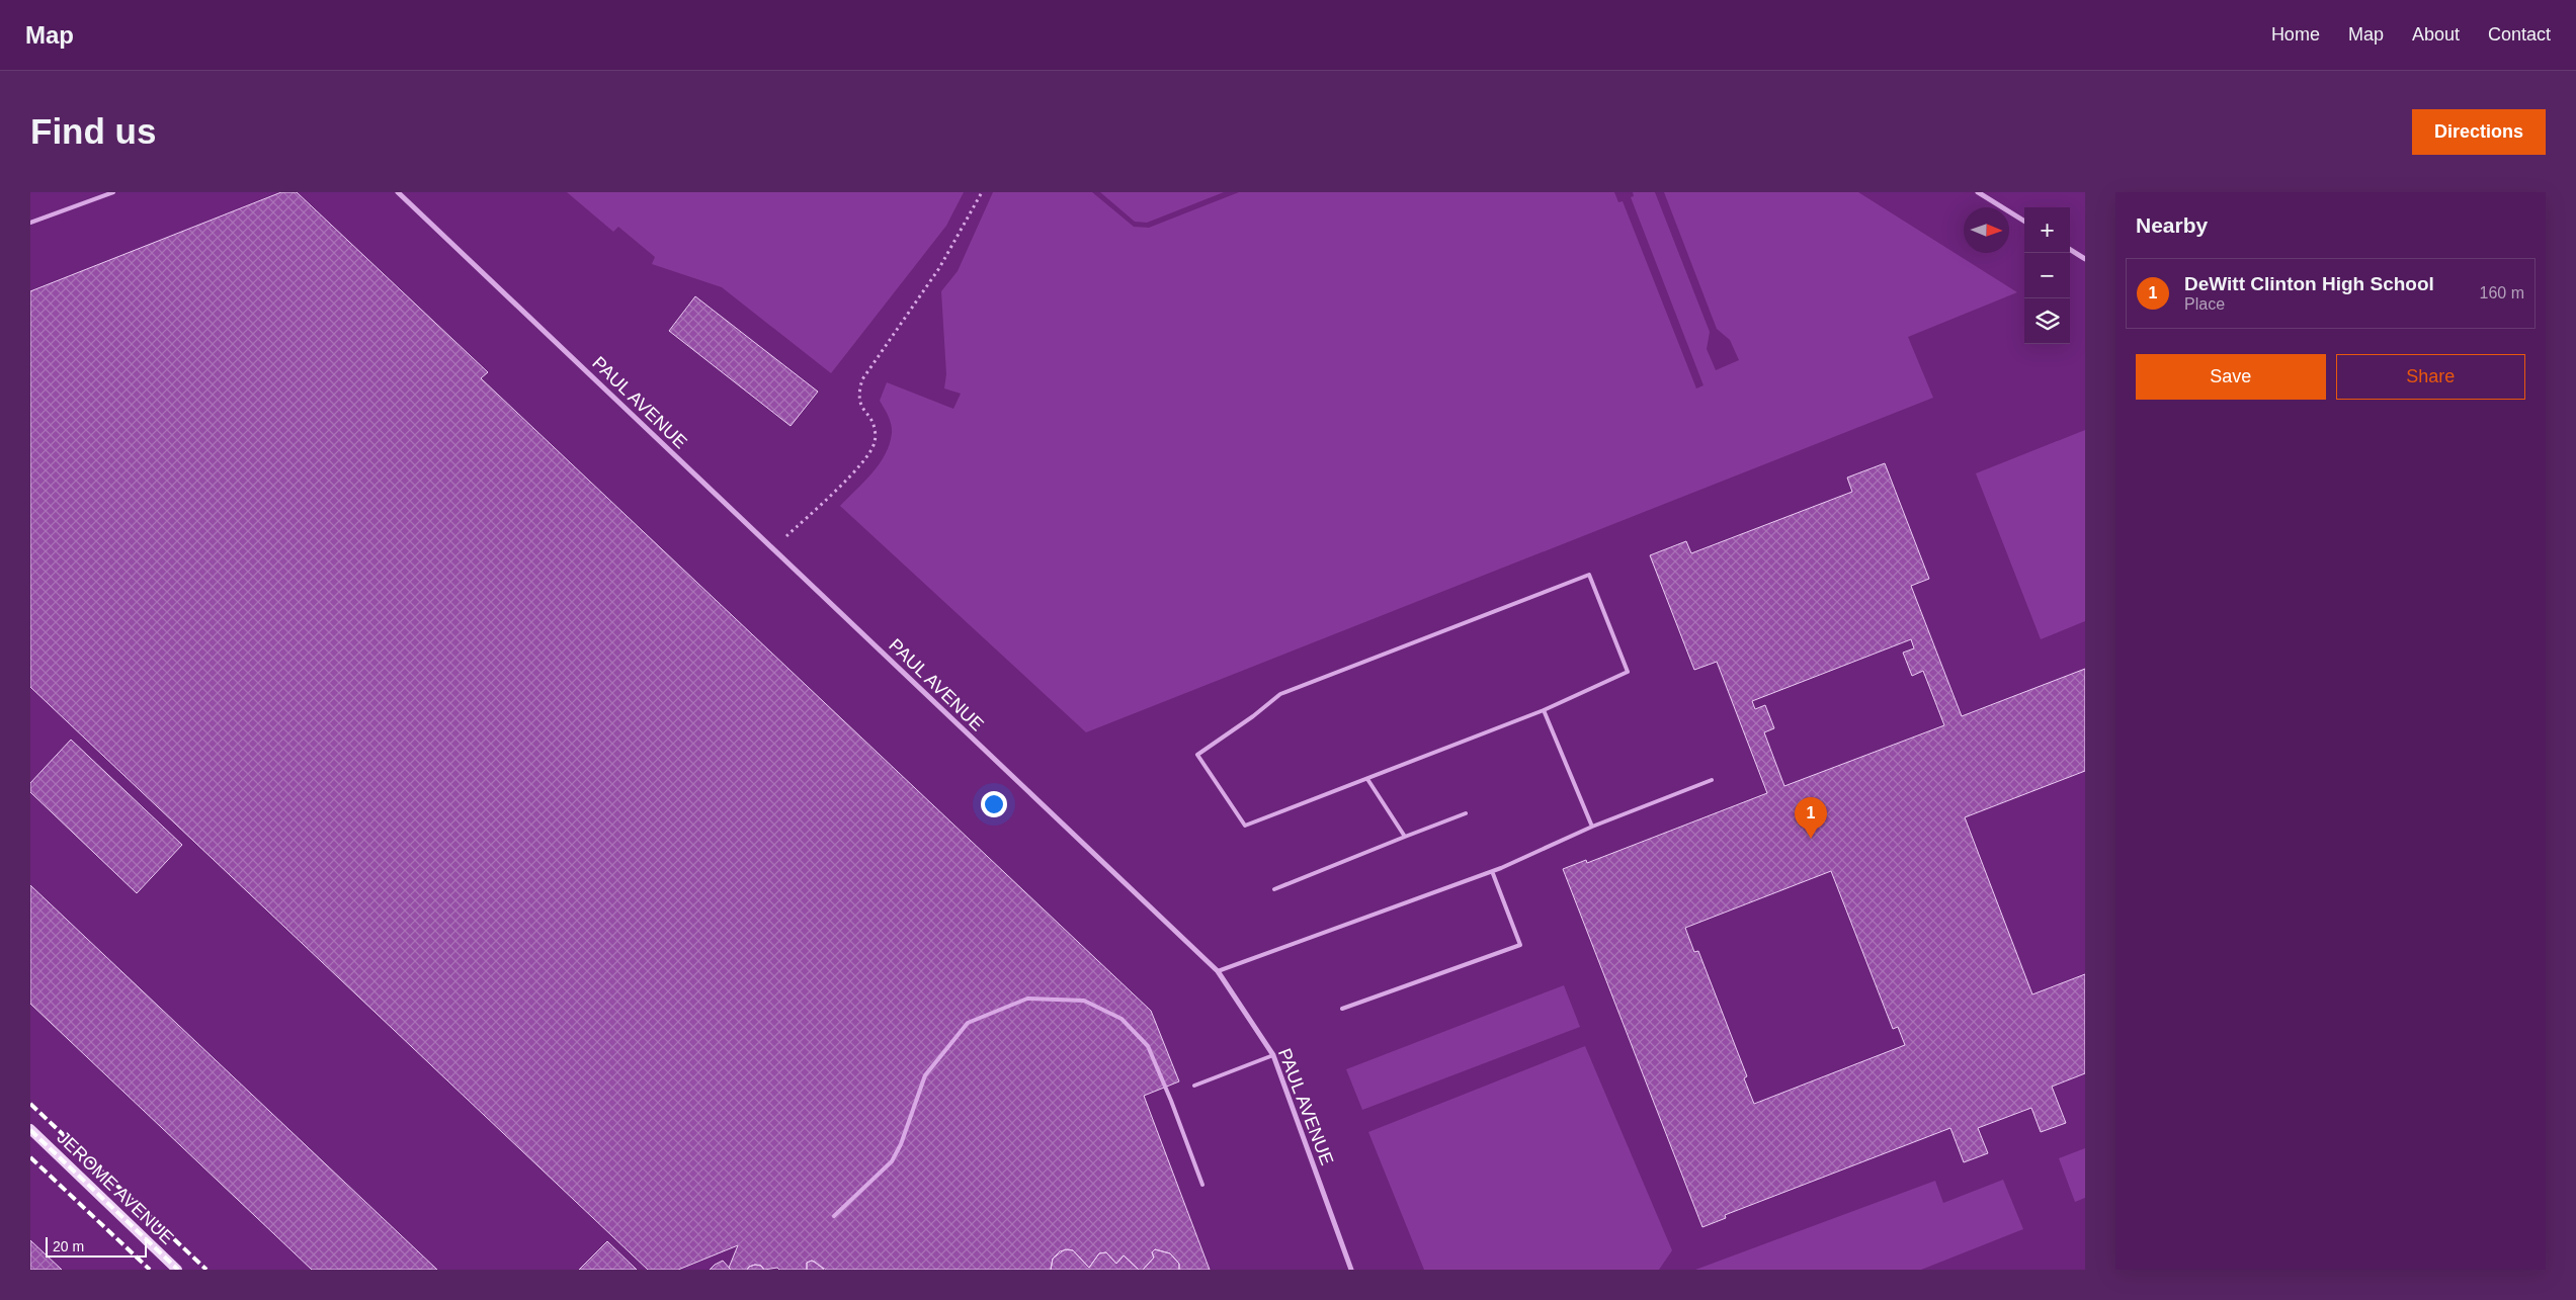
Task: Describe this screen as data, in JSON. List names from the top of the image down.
{
  "streets": {
    "main road": ["JEROME AVENUE"],
    "street": ["PAUL AVENUE"]
  },
  "scale_bar": "20 m",
  "north": "right",
  "page": {
    "header": "Map",
    "nav": [
      "Home",
      "Map",
      "About",
      "Contact"
    ],
    "buttons": [
      "Directions",
      ["Save", "Share"]
    ],
    "title": "Find us",
    "heading": "Nearby",
    "map_buttons": ["+", "−"],
    "list": [
      {
        "mark": "1",
        "name": "DeWitt Clinton High School",
        "note": "Place",
        "value": "160 m"
      }
    ],
    "pins": "1",
    "scale": "20 m"
  }
}
